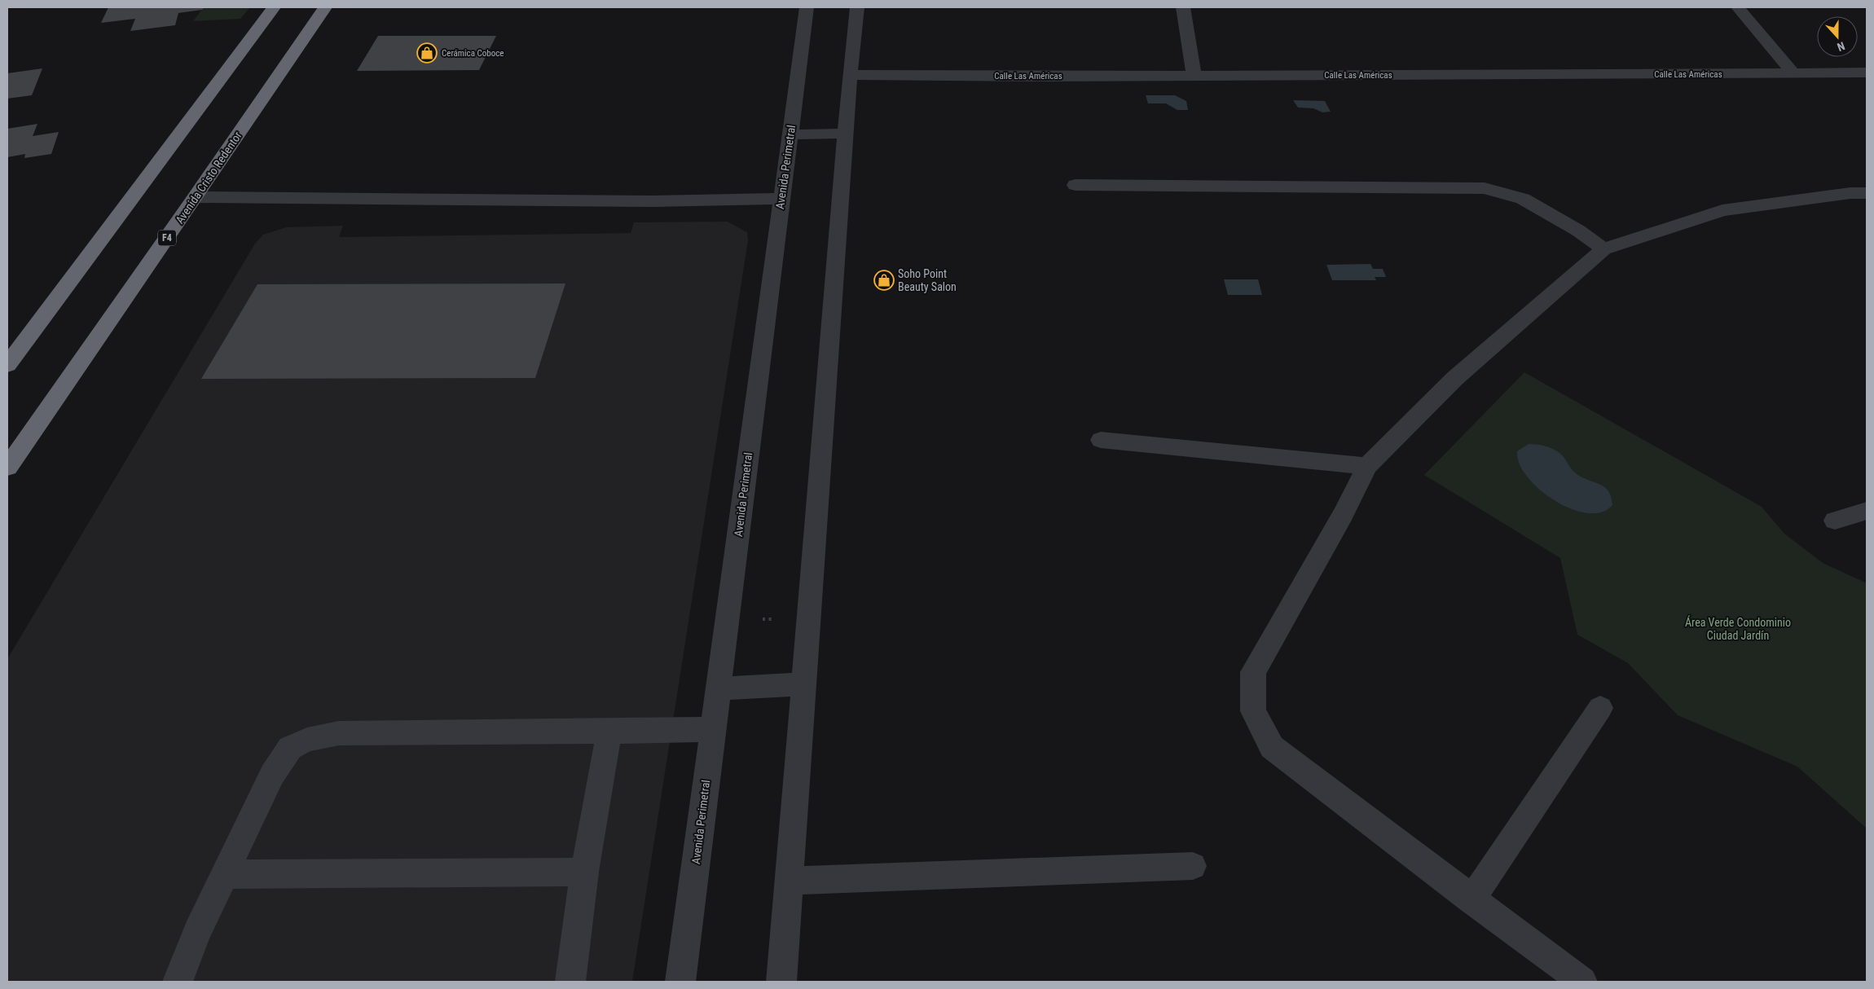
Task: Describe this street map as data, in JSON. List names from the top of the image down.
{
  "streets": {
    "highway": ["Avenida Cristo Redentor", "F4"],
    "street": ["Calle Las Américas", "Avenida Perimetral"]
  },
  "parks": ["Área Verde Condominio Ciudad Jardín"],
  "places": {
    "shop": ["Cerámica Coboce", "Soho Point Beauty Salon"]
  },
  "north": "bottom"
}
